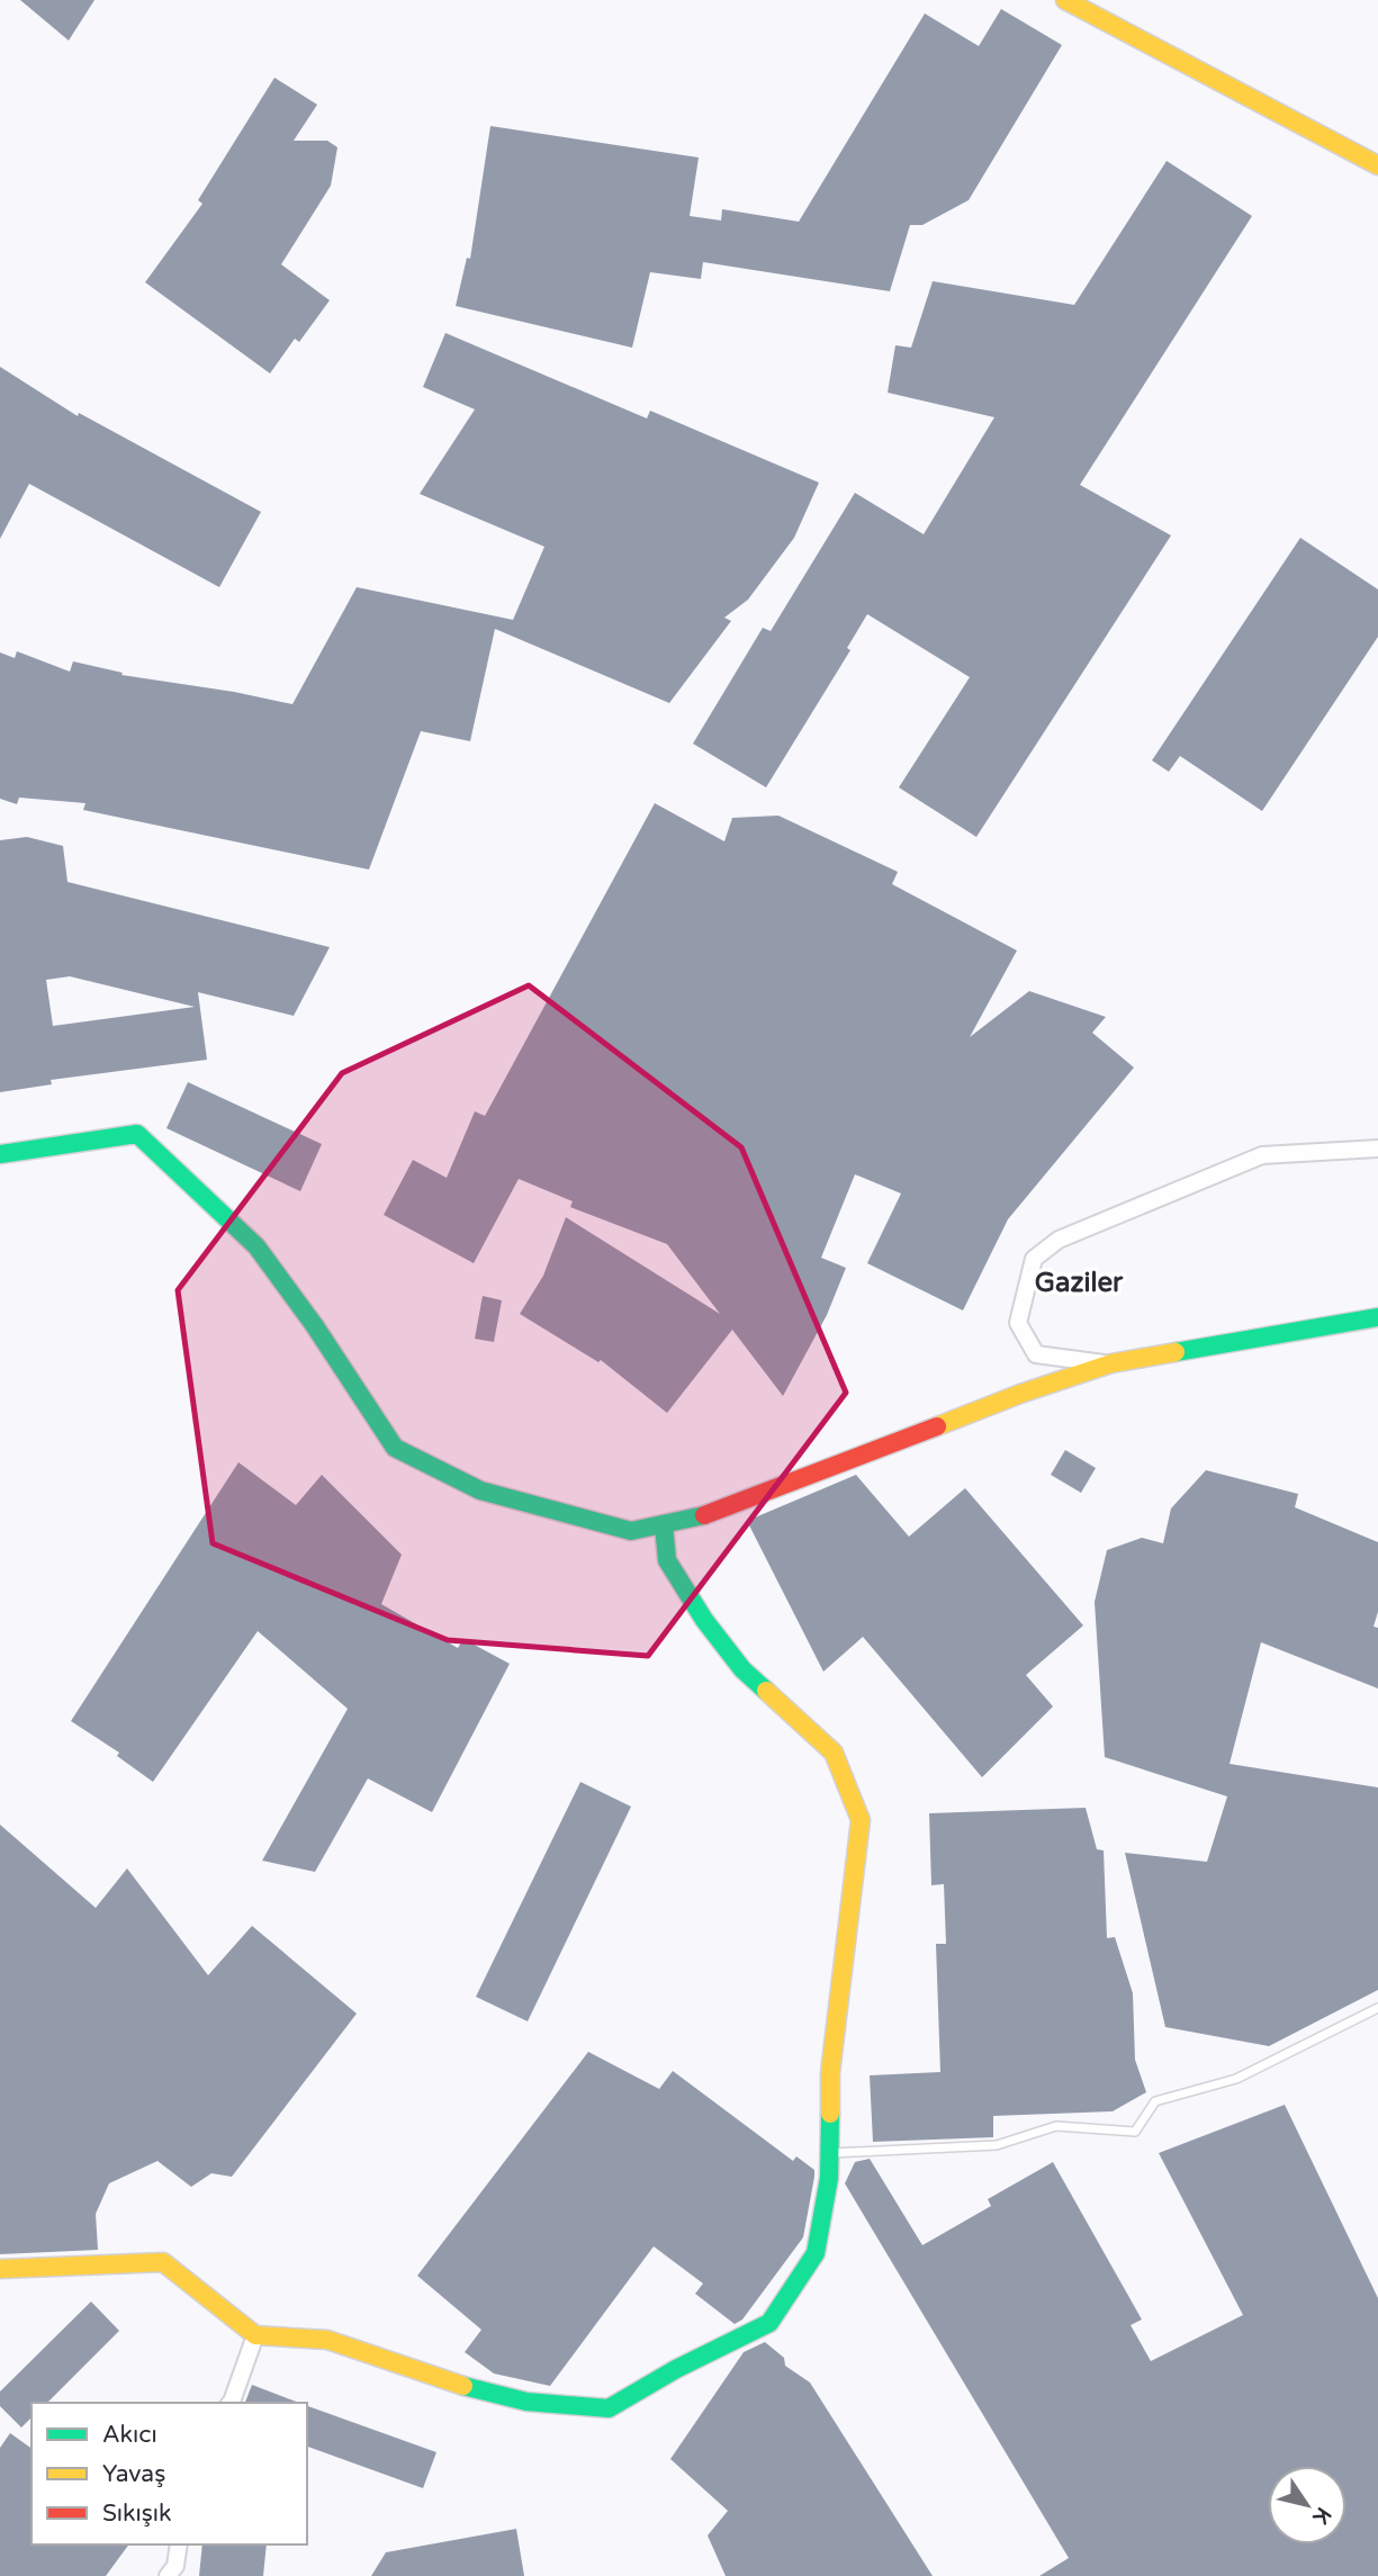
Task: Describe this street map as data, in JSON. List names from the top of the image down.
{
  "districts": ["Gaziler"],
  "legend": ["Akıcı", "Yavaş", "Sıkışık"],
  "north": "bottom right"
}
